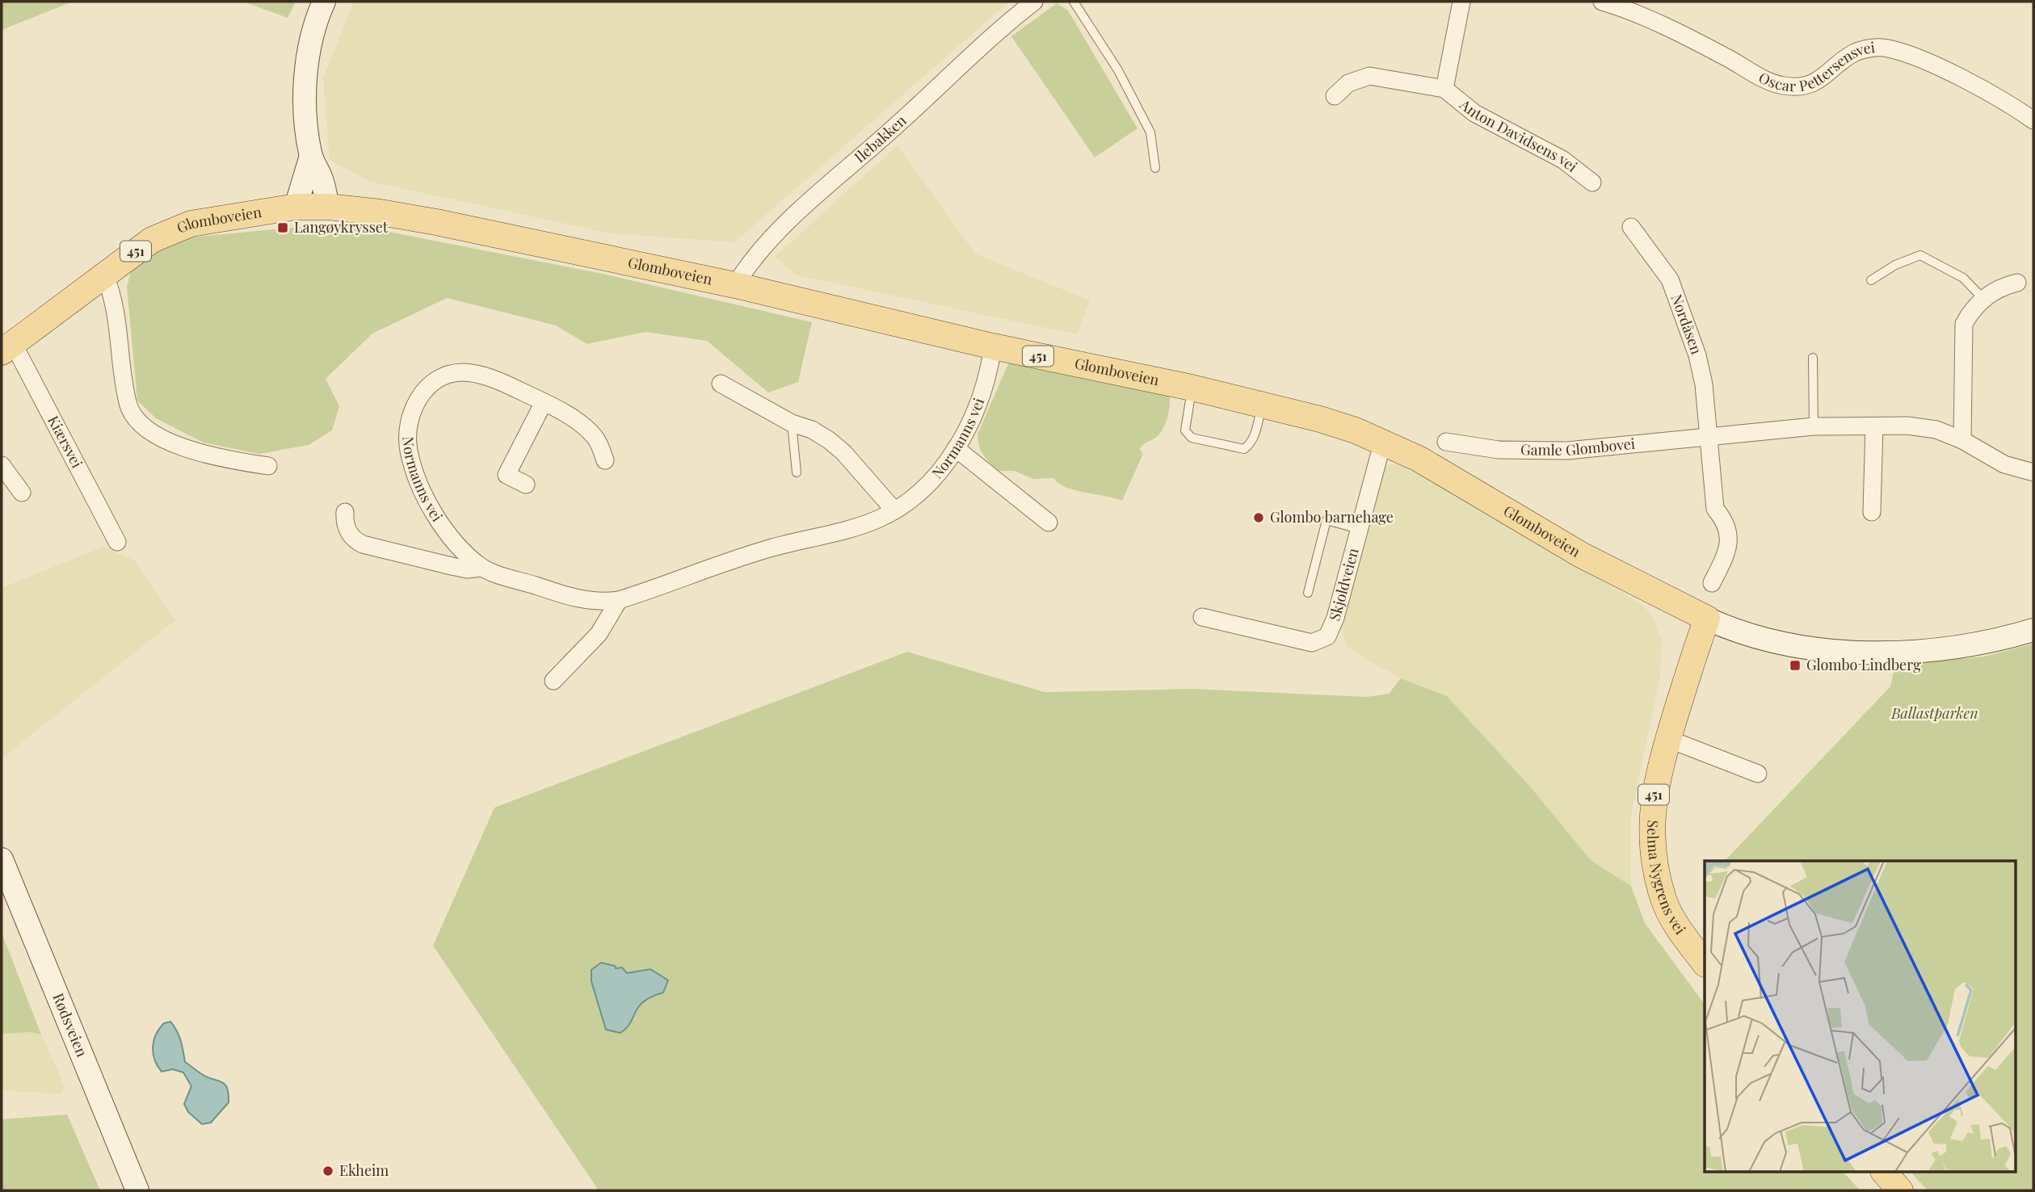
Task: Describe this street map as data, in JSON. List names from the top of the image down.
{
  "streets": {
    "main road": ["Glomboveien", "451", "Selma Nygrens vei"],
    "street": [
      "Oscar Pettersensvei",
      "Anton Davidsens vei",
      "Ilebakken",
      "Nordåsen",
      "Normanns vei",
      "Kiærsvei",
      "Gamle Glombovei",
      "Skjoldveien",
      "Rødsveien"
    ]
  },
  "crossings": [
    ["Ilebakken", "Glomboveien"],
    ["Glomboveien", "Normanns vei"],
    ["Glomboveien", "Kiærsvei"],
    ["Glomboveien", "Skjoldveien"],
    ["Glomboveien", "Selma Nygrens vei"],
    ["Nordåsen", "Gamle Glombovei"]
  ],
  "parks": ["Ballastparken"],
  "places": {
    "transit": ["Langøykrysset", "Glombo Lindberg"],
    "other": ["Glombo barnehage", "Ekheim"]
  }
}
